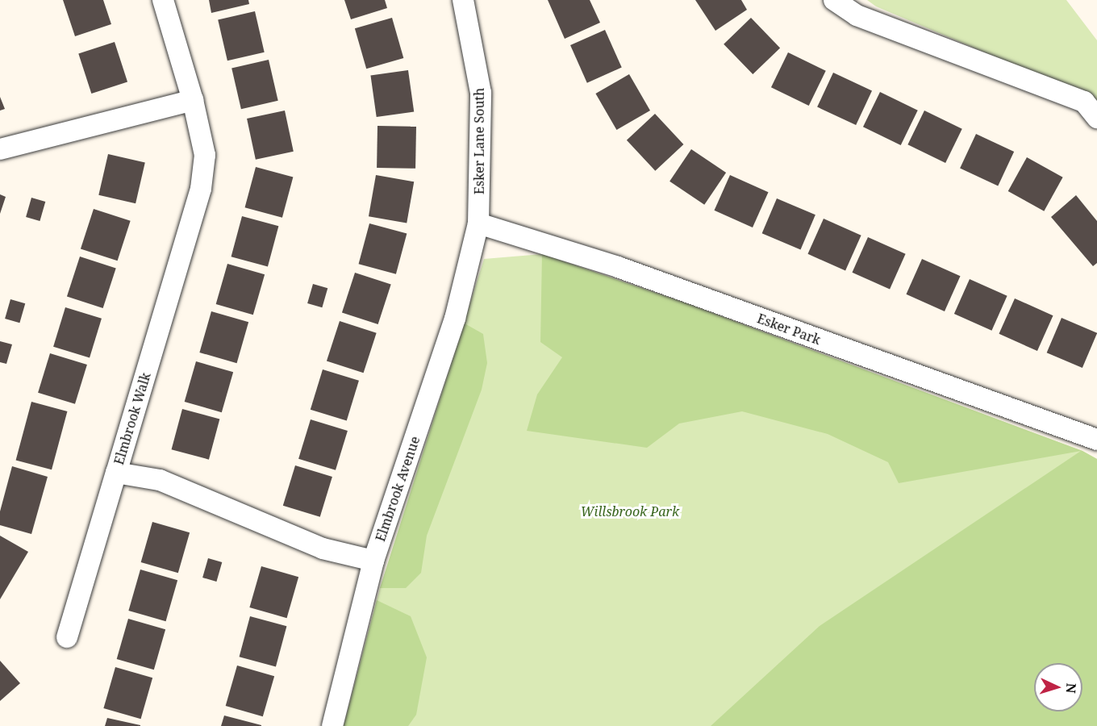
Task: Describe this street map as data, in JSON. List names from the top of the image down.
{
  "streets": {
    "street": [
      "Esker Lane South",
      "Esker Park",
      "Elmbrook Walk",
      "Elmbrook Avenue"
    ]
  },
  "crossings": [
    ["Esker Lane South", "Esker Park"],
    ["Esker Lane South", "Elmbrook Avenue"],
    ["Elmbrook Walk", "Elmbrook Avenue"]
  ],
  "parks": ["Willsbrook Park"],
  "north": "right"
}
